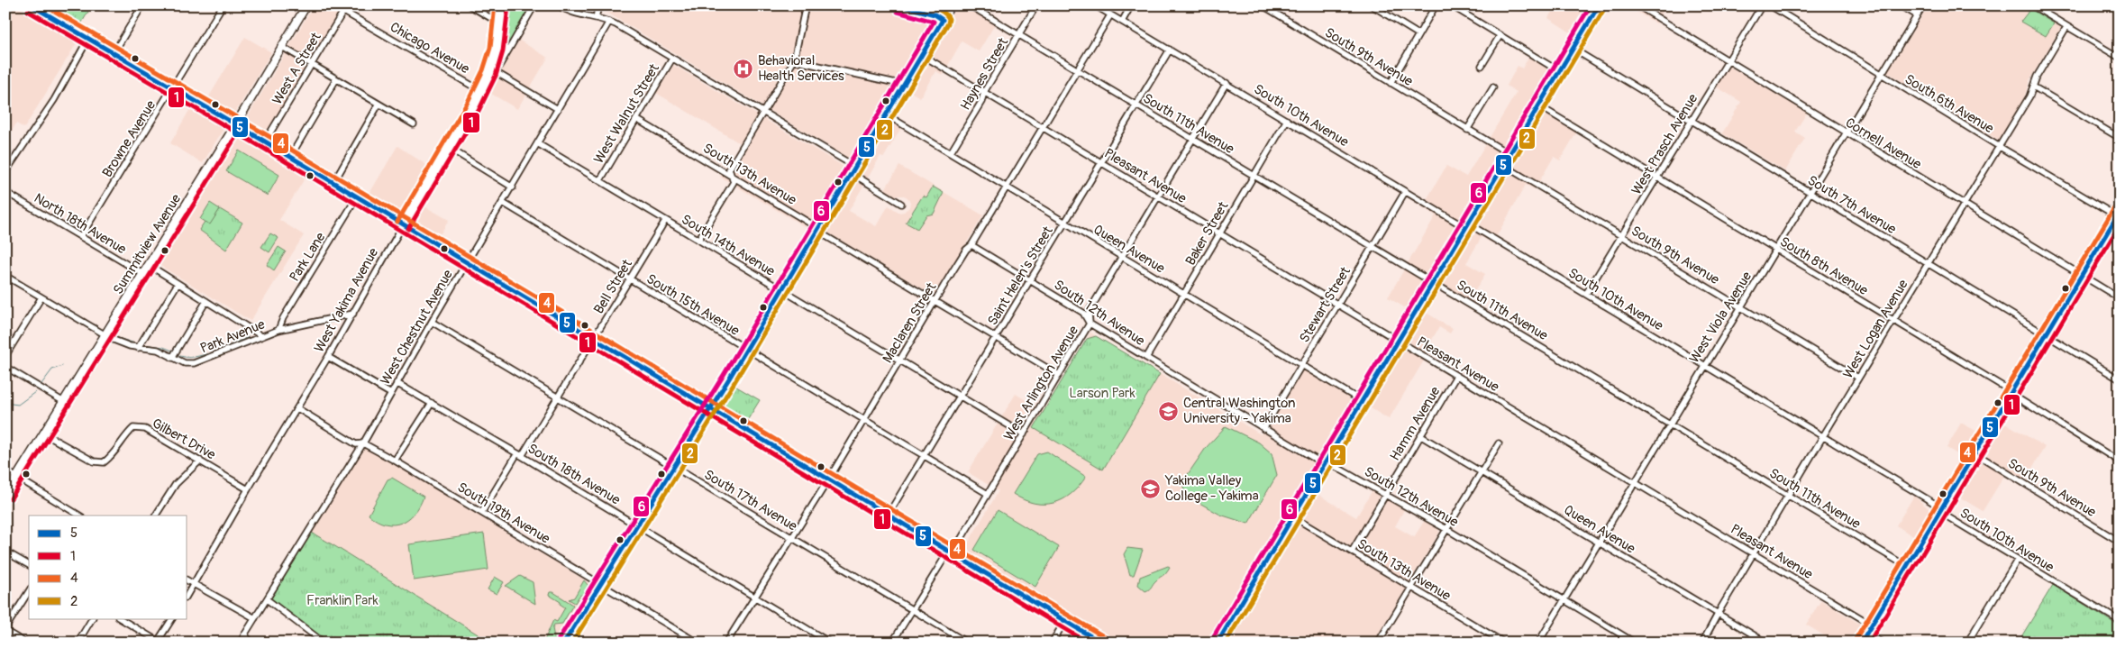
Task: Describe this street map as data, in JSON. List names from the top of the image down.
{
  "streets": {
    "main road": ["Summitview Avenue", "West Yakima Avenue"],
    "street": [
      "Chicago Avenue",
      "South 9th Avenue",
      "West A Street",
      "Haynes Street",
      "South 6th Avenue",
      "West Walnut Street",
      "South 10th Avenue",
      "South 11th Avenue",
      "Browne Avenue",
      "Cornell Avenue",
      "West Prasch Avenue",
      "South 13th Avenue",
      "Pleasant Avenue",
      "South 7th Avenue",
      "North 18th Avenue",
      "Baker Street",
      "South 14th Avenue",
      "Queen Avenue",
      "Park Lane",
      "South 8th Avenue",
      "Saint Helen's Street",
      "Bell Street",
      "South 15th Avenue",
      "Stewart Street",
      "South 12th Avenue",
      "West Viola Avenue",
      "Maclaren Street",
      "West Chestnut Avenue",
      "West Logan Avenue",
      "Park Avenue",
      "West Arlington Avenue",
      "Hamm Avenue",
      "Gilbert Drive",
      "South 18th Avenue",
      "South 17th Avenue",
      "South 19th Avenue"
    ]
  },
  "crossings": [
    ["Chicago Avenue", "West A Street"],
    ["Chicago Avenue", "West Yakima Avenue"],
    ["South 9th Avenue", "West Prasch Avenue"],
    ["South 9th Avenue", "West Viola Avenue"],
    ["South 9th Avenue", "West Logan Avenue"],
    ["Haynes Street", "South 11th Avenue"],
    ["Haynes Street", "Pleasant Avenue"],
    ["Haynes Street", "Queen Avenue"],
    ["South 6th Avenue", "West Viola Avenue"],
    ["South 6th Avenue", "West Logan Avenue"],
    ["West Walnut Street", "South 13th Avenue"],
    ["West Walnut Street", "South 14th Avenue"],
    ["South 10th Avenue", "West Prasch Avenue"],
    ["South 10th Avenue", "Baker Street"],
    ["South 10th Avenue", "Saint Helen's Street"],
    ["South 10th Avenue", "Stewart Street"],
    ["South 10th Avenue", "West Viola Avenue"],
    ["South 10th Avenue", "Maclaren Street"],
    ["South 10th Avenue", "West Logan Avenue"],
    ["South 10th Avenue", "West Arlington Avenue"],
    ["South 11th Avenue", "Baker Street"],
    ["South 11th Avenue", "Saint Helen's Street"],
    ["South 11th Avenue", "Stewart Street"],
    ["South 11th Avenue", "West Viola Avenue"],
    ["South 11th Avenue", "Maclaren Street"],
    ["South 11th Avenue", "West Logan Avenue"],
    ["South 11th Avenue", "West Arlington Avenue"],
    ["Browne Avenue", "North 18th Avenue"],
    ["Cornell Avenue", "West Prasch Avenue"],
    ["Cornell Avenue", "West Viola Avenue"],
    ["Cornell Avenue", "West Logan Avenue"],
    ["West Prasch Avenue", "South 7th Avenue"],
    ["West Prasch Avenue", "South 8th Avenue"],
    ["South 13th Avenue", "Saint Helen's Street"],
    ["South 13th Avenue", "Maclaren Street"],
    ["South 13th Avenue", "West Arlington Avenue"],
    ["South 13th Avenue", "Hamm Avenue"],
    ["Pleasant Avenue", "Baker Street"],
    ["Pleasant Avenue", "Saint Helen's Street"],
    ["Pleasant Avenue", "Stewart Street"],
    ["Pleasant Avenue", "West Viola Avenue"],
    ["Pleasant Avenue", "Maclaren Street"],
    ["Pleasant Avenue", "West Logan Avenue"],
    ["Pleasant Avenue", "West Arlington Avenue"],
    ["Pleasant Avenue", "Hamm Avenue"],
    ["South 7th Avenue", "West Viola Avenue"],
    ["South 7th Avenue", "West Logan Avenue"],
    ["North 18th Avenue", "Summitview Avenue"],
    ["Baker Street", "Queen Avenue"],
    ["Baker Street", "South 12th Avenue"],
    ["Summitview Avenue", "Park Avenue"],
    ["Summitview Avenue", "Gilbert Drive"],
    ["South 14th Avenue", "Saint Helen's Street"],
    ["South 14th Avenue", "Bell Street"],
    ["South 14th Avenue", "Maclaren Street"],
    ["South 14th Avenue", "West Chestnut Avenue"],
    ["South 14th Avenue", "West Arlington Avenue"],
    ["Queen Avenue", "Saint Helen's Street"],
    ["Queen Avenue", "Stewart Street"],
    ["Queen Avenue", "West Viola Avenue"],
    ["Queen Avenue", "Maclaren Street"],
    ["Queen Avenue", "West Logan Avenue"],
    ["Queen Avenue", "West Arlington Avenue"],
    ["Queen Avenue", "Hamm Avenue"],
    ["Park Lane", "Park Avenue"],
    ["South 8th Avenue", "West Viola Avenue"],
    ["South 8th Avenue", "West Logan Avenue"],
    ["Saint Helen's Street", "South 15th Avenue"],
    ["Saint Helen's Street", "South 12th Avenue"],
    ["Bell Street", "South 15th Avenue"],
    ["Bell Street", "South 18th Avenue"],
    ["Bell Street", "South 17th Avenue"],
    ["Bell Street", "South 19th Avenue"],
    ["West Yakima Avenue", "Park Avenue"],
    ["West Yakima Avenue", "Gilbert Drive"],
    ["West Yakima Avenue", "South 19th Avenue"],
    ["South 15th Avenue", "Maclaren Street"],
    ["South 15th Avenue", "West Chestnut Avenue"],
    ["South 15th Avenue", "West Arlington Avenue"],
    ["Stewart Street", "South 12th Avenue"],
    ["South 12th Avenue", "West Viola Avenue"],
    ["South 12th Avenue", "Maclaren Street"],
    ["South 12th Avenue", "West Arlington Avenue"],
    ["South 12th Avenue", "Hamm Avenue"],
    ["Maclaren Street", "South 18th Avenue"],
    ["Maclaren Street", "South 17th Avenue"],
    ["West Chestnut Avenue", "South 18th Avenue"],
    ["West Chestnut Avenue", "South 17th Avenue"],
    ["West Chestnut Avenue", "South 19th Avenue"],
    ["West Arlington Avenue", "South 17th Avenue"]
  ],
  "parks": ["Larson Park", "Franklin Park"],
  "places": {
    "hospital": ["Behavioral Health Services"],
    "school or university": ["Central Washington University - Yakima", "Yakima Valley College - Yakima"]
  },
  "lines": [
    "transit line 5",
    "transit line 4",
    "transit line 2",
    "transit line 6",
    "transit line 1"
  ],
  "legend": [
    "5",
    "1",
    "4",
    "2"
  ]
}
